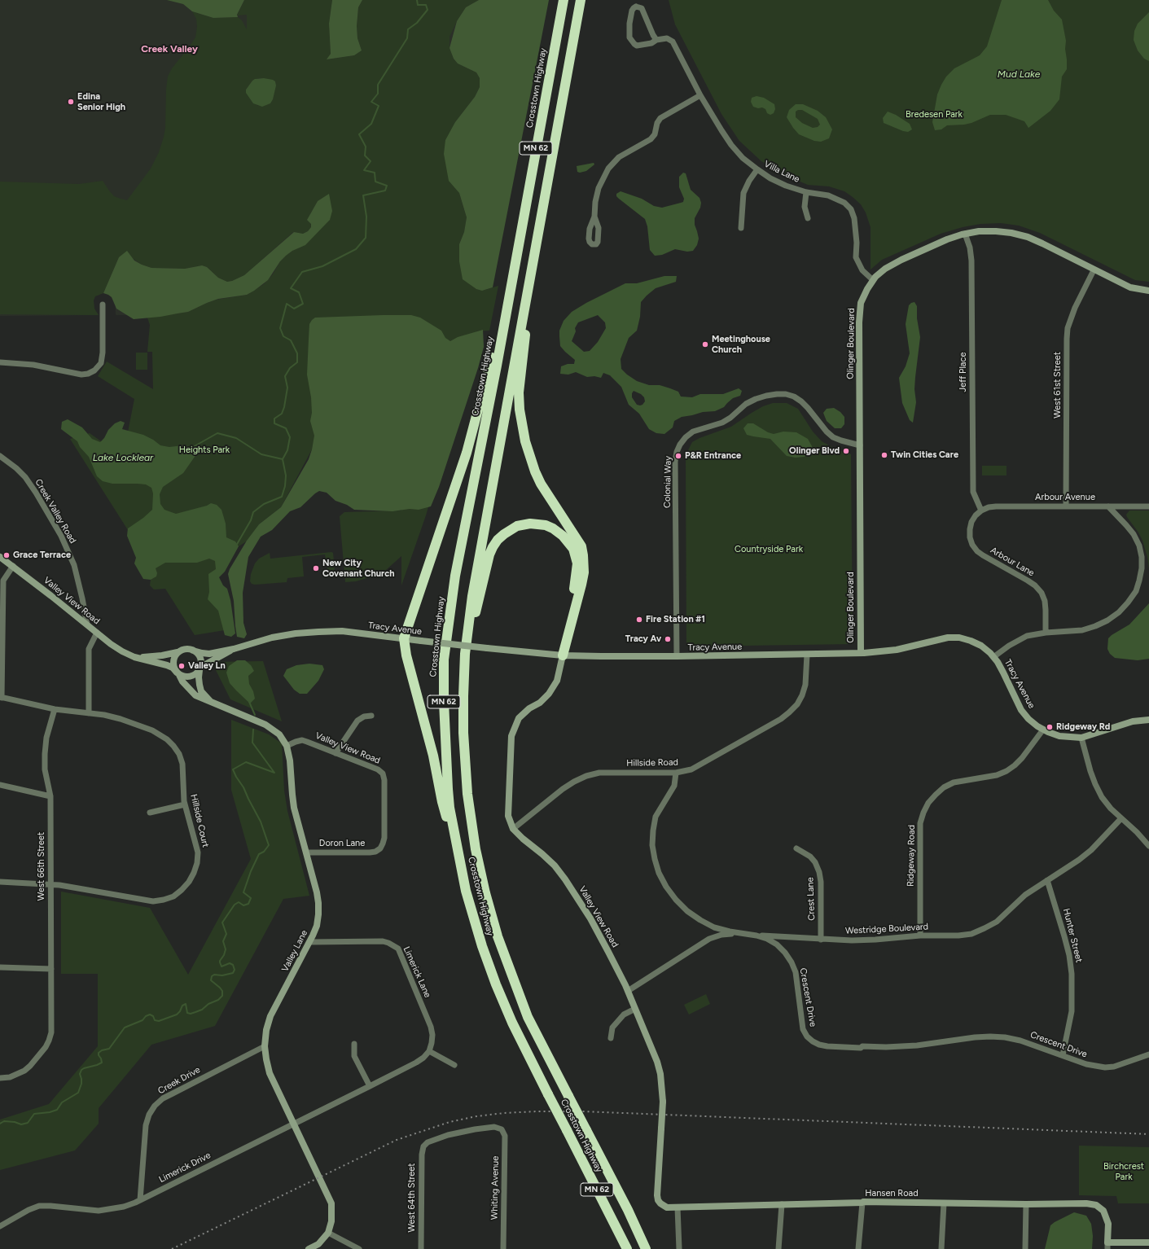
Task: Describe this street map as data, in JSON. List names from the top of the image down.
{
  "streets": {
    "highway": ["Crosstown Highway", "MN 62"],
    "street": [
      "Villa Lane",
      "Olinger Boulevard",
      "Jeff Place",
      "West 61st Street",
      "Colonial Way",
      "Arbour Avenue",
      "Creek Valley Road",
      "Arbour Lane",
      "Valley View Road",
      "Tracy Avenue",
      "Hillside Road",
      "Hillside Court",
      "Doron Lane",
      "Ridgeway Road",
      "West 66th Street",
      "Crest Lane",
      "Westridge Boulevard",
      "Hunter Street",
      "Valley Lane",
      "Limerick Lane",
      "Crescent Drive",
      "Creek Drive",
      "Limerick Drive",
      "Whiting Avenue",
      "Hansen Road",
      "West 64th Street"
    ]
  },
  "crossings": [
    ["Villa Lane", "Olinger Boulevard"],
    ["Olinger Boulevard", "Jeff Place"],
    ["Olinger Boulevard", "West 61st Street"],
    ["Olinger Boulevard", "Colonial Way"],
    ["Olinger Boulevard", "Tracy Avenue"],
    ["Jeff Place", "Arbour Avenue"],
    ["Jeff Place", "Arbour Lane"],
    ["West 61st Street", "Arbour Avenue"],
    ["Colonial Way", "Tracy Avenue"],
    ["Arbour Avenue", "Arbour Lane"],
    ["Creek Valley Road", "Valley View Road"],
    ["Valley View Road", "Tracy Avenue"],
    ["Valley View Road", "Hillside Road"],
    ["Valley View Road", "Doron Lane"],
    ["Valley View Road", "Westridge Boulevard"],
    ["Valley View Road", "Valley Lane"],
    ["Valley View Road", "Hansen Road"],
    ["Tracy Avenue", "Hillside Road"],
    ["Tracy Avenue", "Ridgeway Road"],
    ["Tracy Avenue", "Valley Lane"],
    ["Hillside Road", "Crescent Drive"],
    ["Hillside Court", "West 66th Street"],
    ["Doron Lane", "Valley Lane"],
    ["Ridgeway Road", "Westridge Boulevard"],
    ["Crest Lane", "Westridge Boulevard"],
    ["Westridge Boulevard", "Hunter Street"],
    ["Westridge Boulevard", "Crescent Drive"],
    ["Hunter Street", "Crescent Drive"],
    ["Valley Lane", "Limerick Lane"],
    ["Valley Lane", "Creek Drive"],
    ["Valley Lane", "Limerick Drive"],
    ["Limerick Lane", "Limerick Drive"],
    ["Creek Drive", "Limerick Drive"],
    ["Whiting Avenue", "West 64th Street"]
  ],
  "districts": ["Creek Valley"],
  "water": ["Mud Lake", "Lake Locklear"],
  "parks": [
    "Bredesen Park",
    "Heights Park",
    "Countryside Park",
    "Birchcrest Park"
  ],
  "places": [
    "Edina Senior High",
    "Meetinghouse Church",
    "Olinger Blvd",
    "Twin Cities Care",
    "P&R Entrance",
    "Grace Terrace",
    "New City Covenant Church",
    "Fire Station #1",
    "Tracy Av",
    "Valley Ln",
    "Ridgeway Rd"
  ]
}
